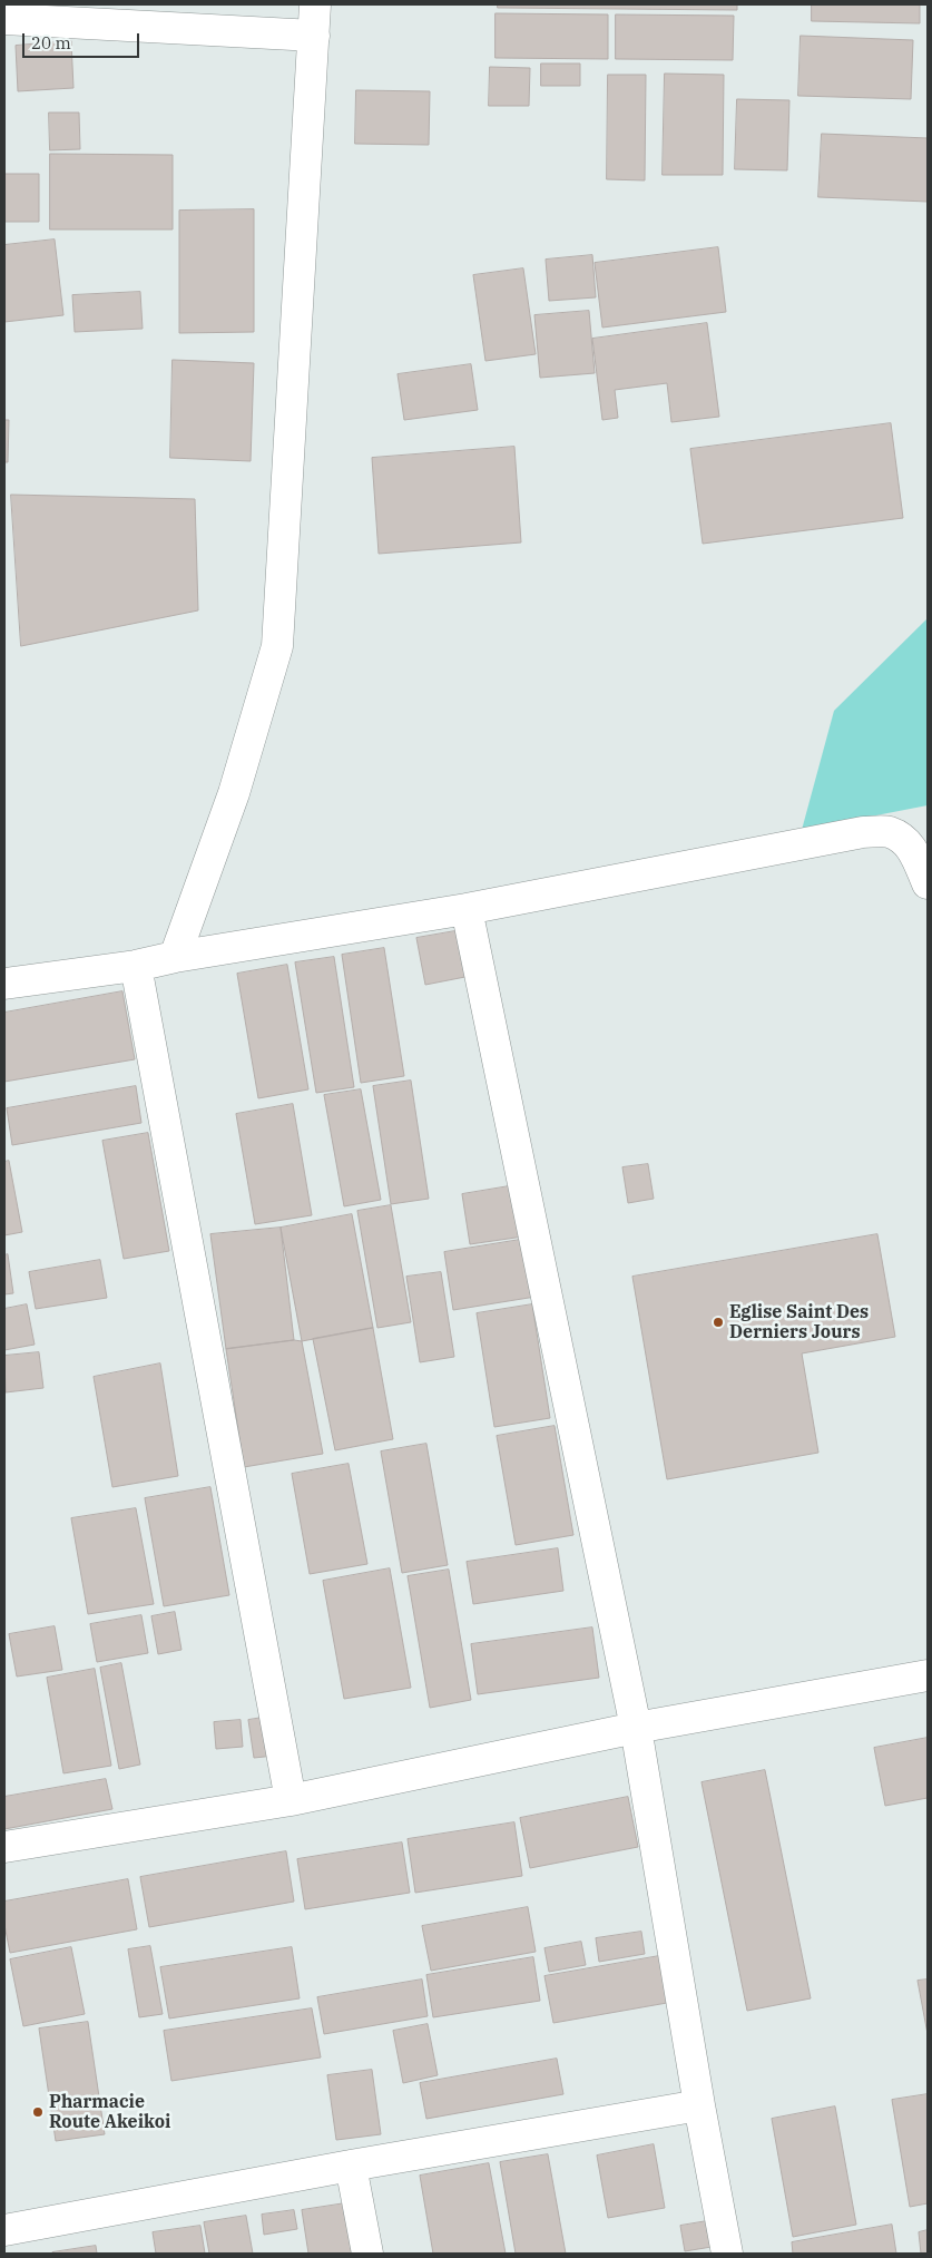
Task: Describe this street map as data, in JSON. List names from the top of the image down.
{
  "places": ["Eglise Saint Des Derniers Jours", "Pharmacie Route Akeikoi"],
  "scale_bar": "20 m"
}
